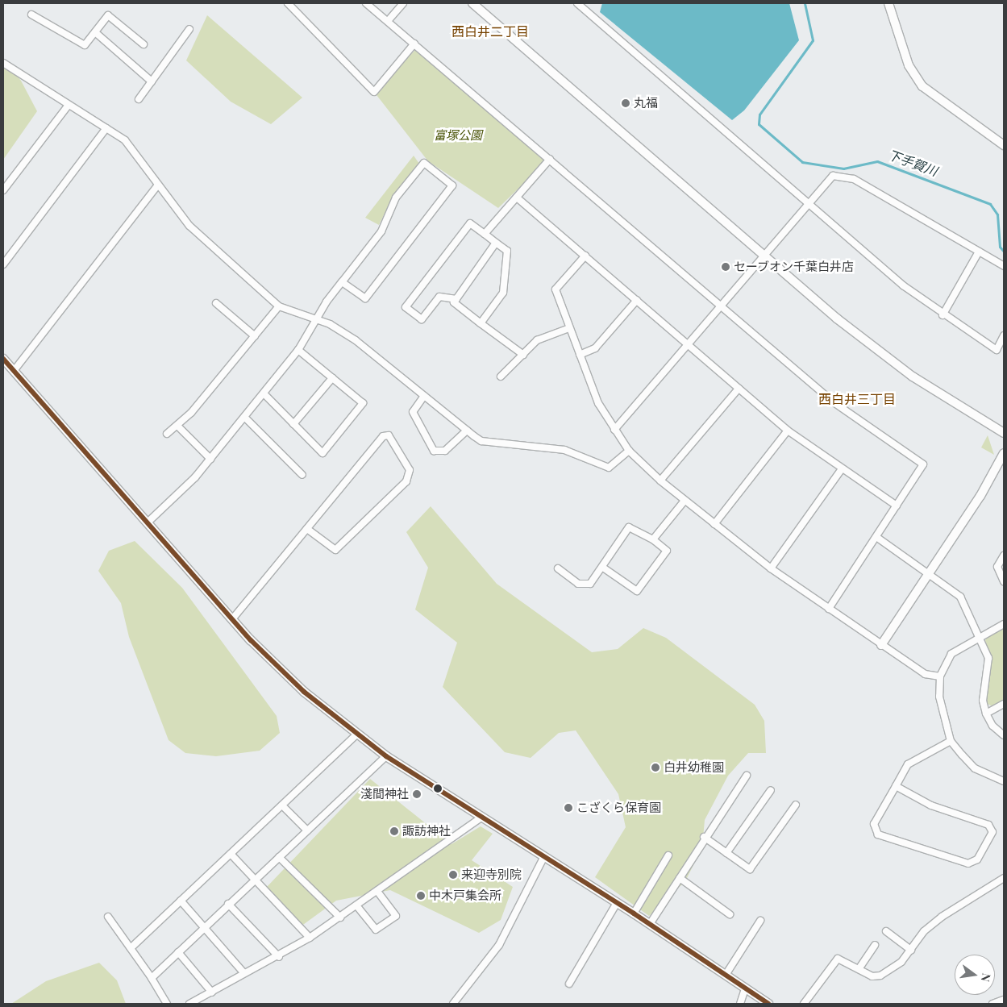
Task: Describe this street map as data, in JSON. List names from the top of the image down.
{
  "districts": ["西白井二丁目", "西白井三丁目"],
  "water": ["下手賀川"],
  "parks": ["富塚公園"],
  "places": [
    "丸福",
    "セーブオン千葉白井店",
    "白井幼稚園",
    "淺間神社",
    "こざくら保育園",
    "諏訪神社",
    "来迎寺別院",
    "中木戸集会所"
  ],
  "north": "right"
}
